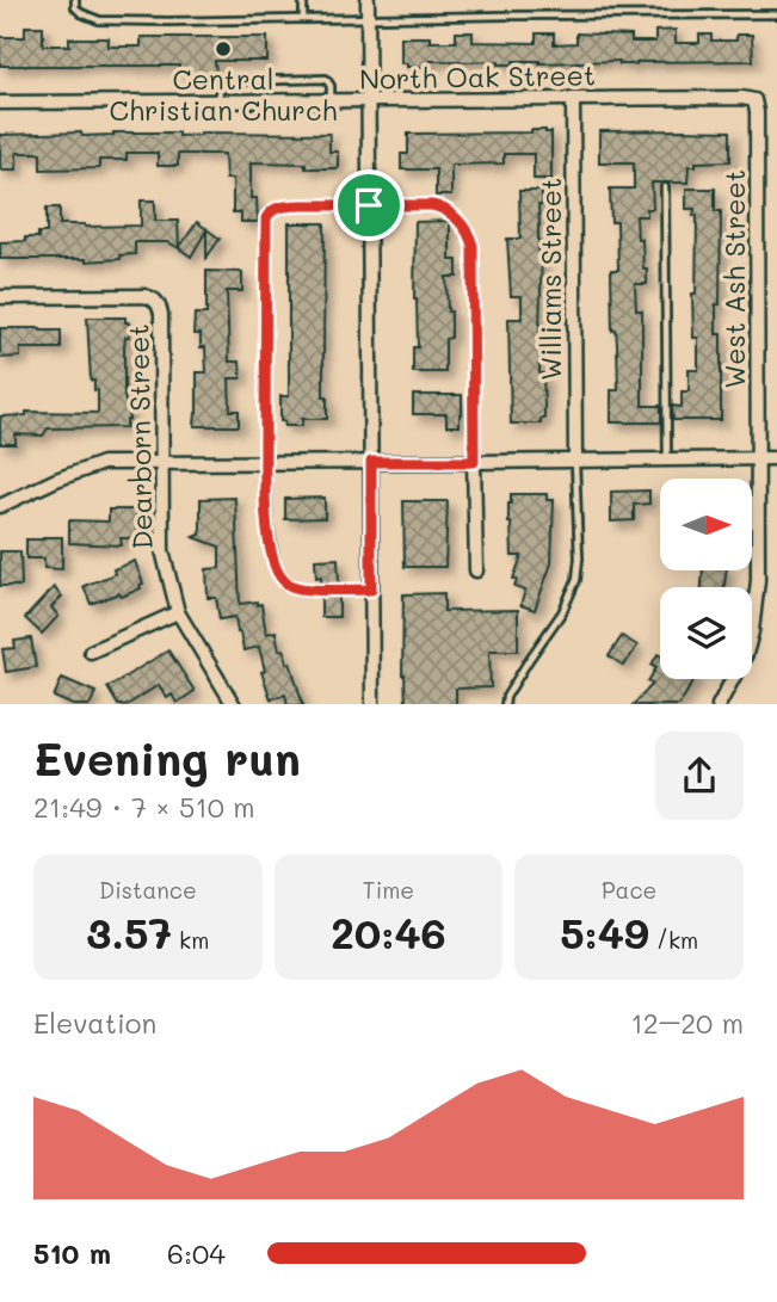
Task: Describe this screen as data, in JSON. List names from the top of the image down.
{
  "streets": {
    "street": [
      "North Oak Street",
      "Williams Street",
      "West Ash Street",
      "Dearborn Street"
    ]
  },
  "crossings": [
    ["North Oak Street", "Williams Street"],
    ["North Oak Street", "West Ash Street"]
  ],
  "places": ["Central Christian Church"],
  "north": "right",
  "page": {
    "heading": ["Evening run", "21:49 · 7 × 510 m"],
    "stats": [
      ["Distance", "3.57 km"],
      ["Time", "20:46"],
      ["Pace", "5:49 /km"]
    ],
    "chart": ["Elevation", "12–20 m"],
    "list": [
      {
        "name": "510 m",
        "note": "6:04"
      }
    ]
  }
}
